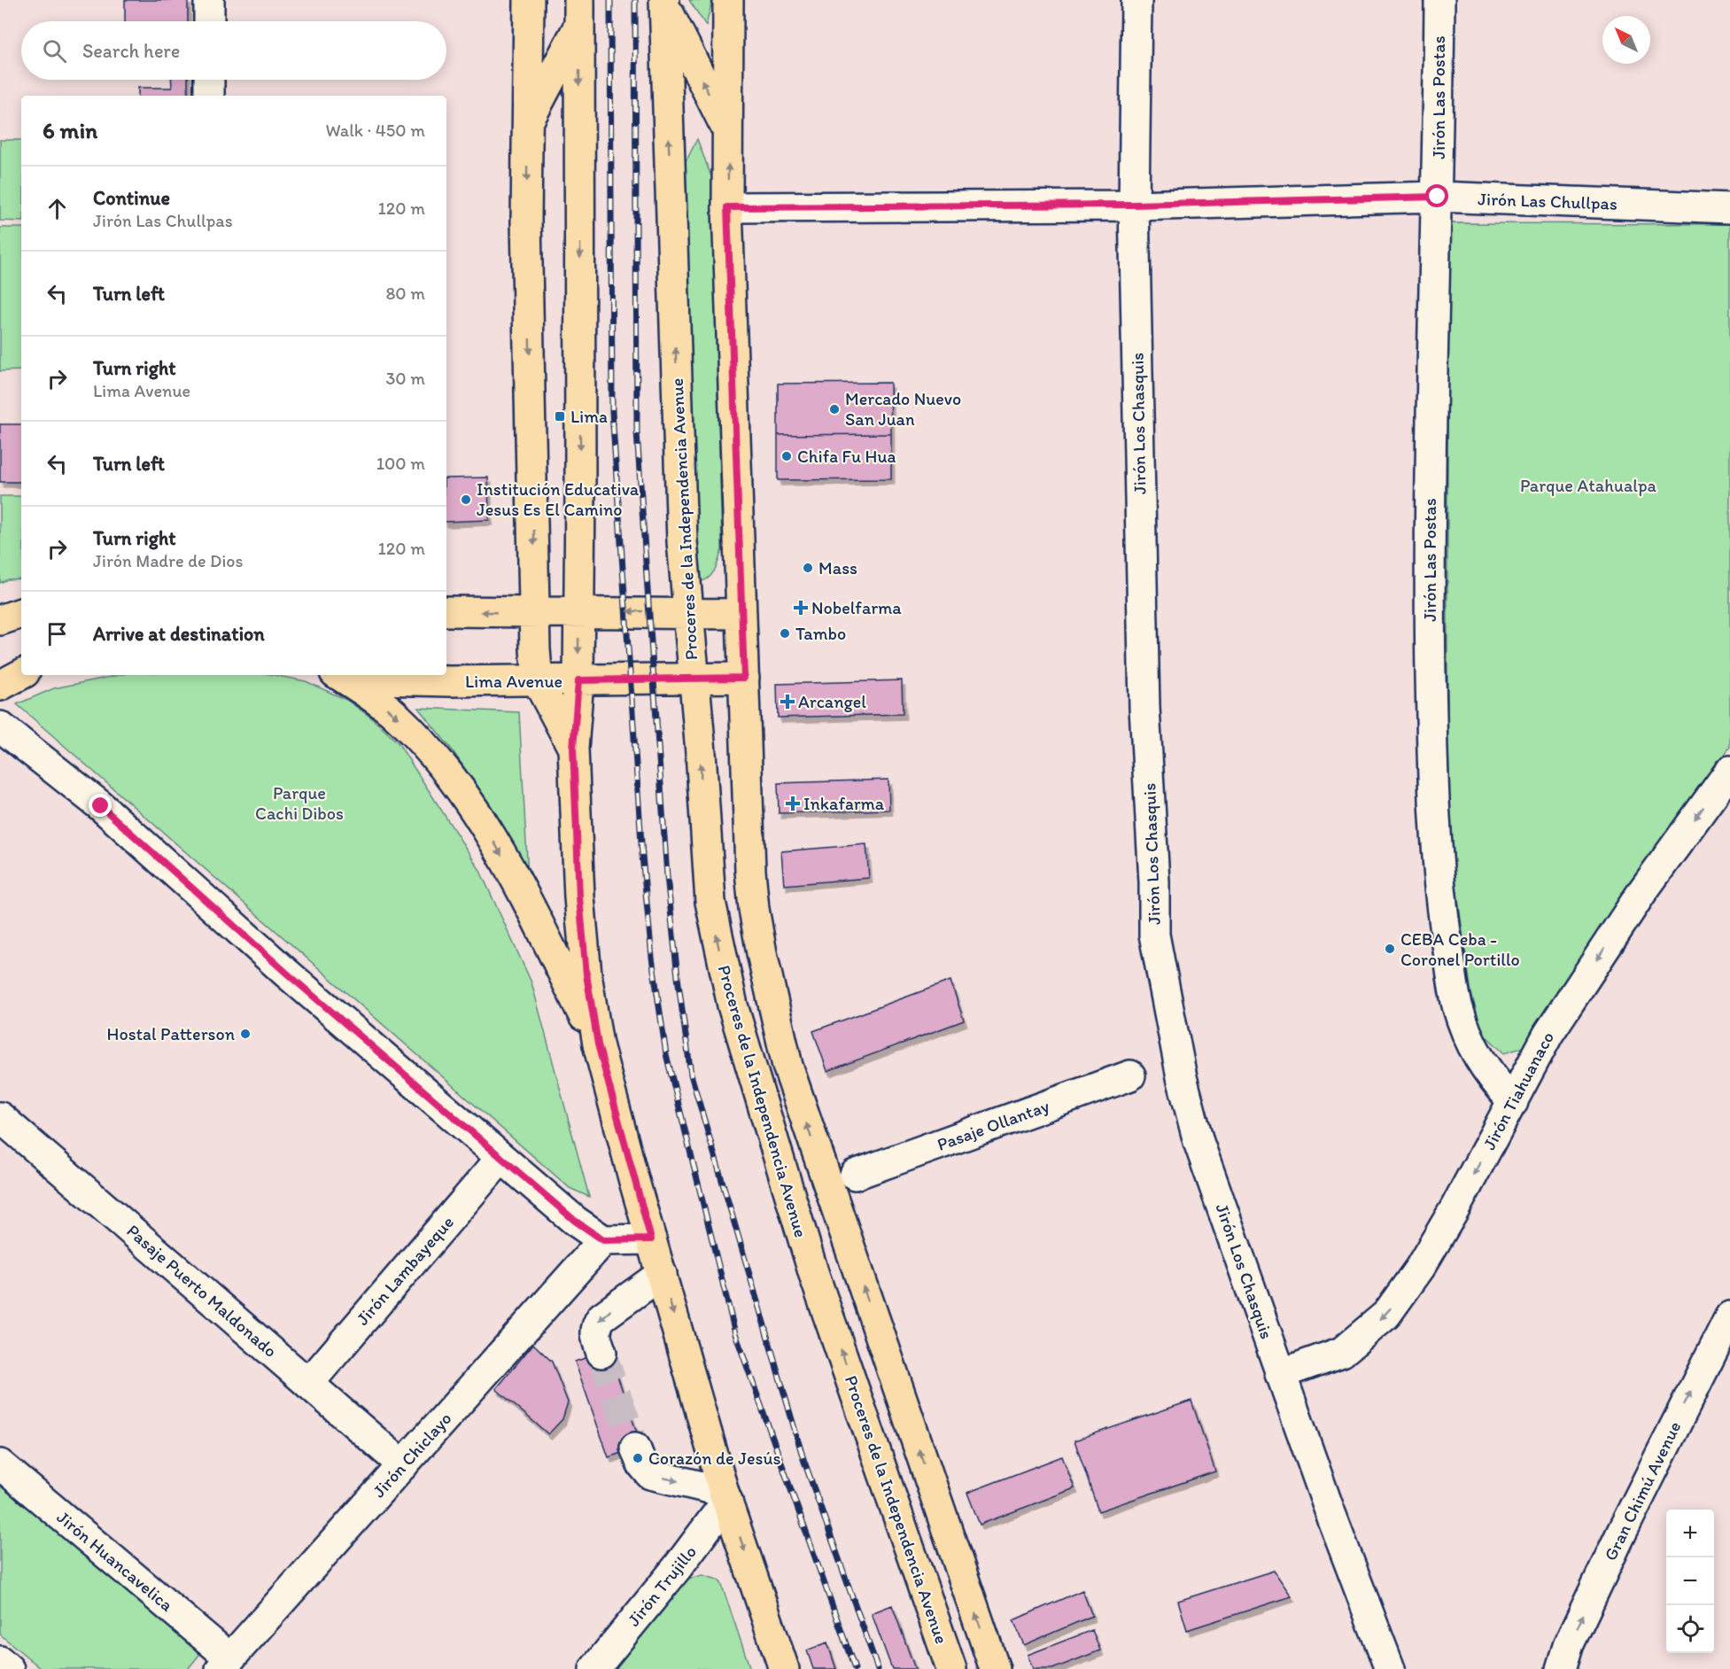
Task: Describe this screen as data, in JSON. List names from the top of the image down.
{
  "streets": {
    "main road": ["Proceres de la Independencia Avenue", "Lima Avenue"],
    "street": [
      "Jirón Las Postas",
      "Jirón Las Chullpas",
      "Jirón Los Chasquis",
      "Jirón Tiahuanaco",
      "Pasaje Ollantay",
      "Jirón Lambayeque",
      "Pasaje Puerto Maldonado",
      "Jirón Chiclayo",
      "Gran Chimú Avenue",
      "Jirón Huancavelica",
      "Jirón Trujillo"
    ]
  },
  "crossings": [
    ["Jirón Las Postas", "Jirón Las Chullpas"],
    ["Jirón Las Postas", "Jirón Tiahuanaco"],
    ["Jirón Las Chullpas", "Jirón Los Chasquis"],
    ["Jirón Las Chullpas", "Proceres de la Independencia Avenue"],
    ["Jirón Los Chasquis", "Jirón Tiahuanaco"],
    ["Proceres de la Independencia Avenue", "Lima Avenue"],
    ["Jirón Lambayeque", "Pasaje Puerto Maldonado"],
    ["Pasaje Puerto Maldonado", "Jirón Chiclayo"],
    ["Jirón Chiclayo", "Jirón Huancavelica"]
  ],
  "one_way": ["Jirón Tiahuanaco", "Gran Chimú Avenue"],
  "parks": ["Parque Atahualpa", "Parque Cachi Dibos"],
  "places": {
    "other": [
      "Mercado Nuevo San Juan",
      "Chifa Fu Hua",
      "Institución Educativa Jesus Es El Camino",
      "Mass",
      "Tambo",
      "CEBA Ceba - Coronel Portillo",
      "Hostal Patterson",
      "Corazón de Jesús"
    ],
    "transit": ["Lima"],
    "health": ["Nobelfarma", "Arcangel", "Inkafarma"]
  },
  "north": "top left",
  "page": {
    "search": "Search here",
    "heading": ["6 min", "Walk · 450 m"],
    "list": [
      ["Continue", "Jirón Las Chullpas", "120 m"],
      ["Turn left", "80 m"],
      ["Turn right", "Lima Avenue", "30 m"],
      ["Turn left", "100 m"],
      ["Turn right", "Jirón Madre de Dios", "120 m"],
      "Arrive at destination"
    ],
    "map_buttons": ["+", "−"]
  }
}
